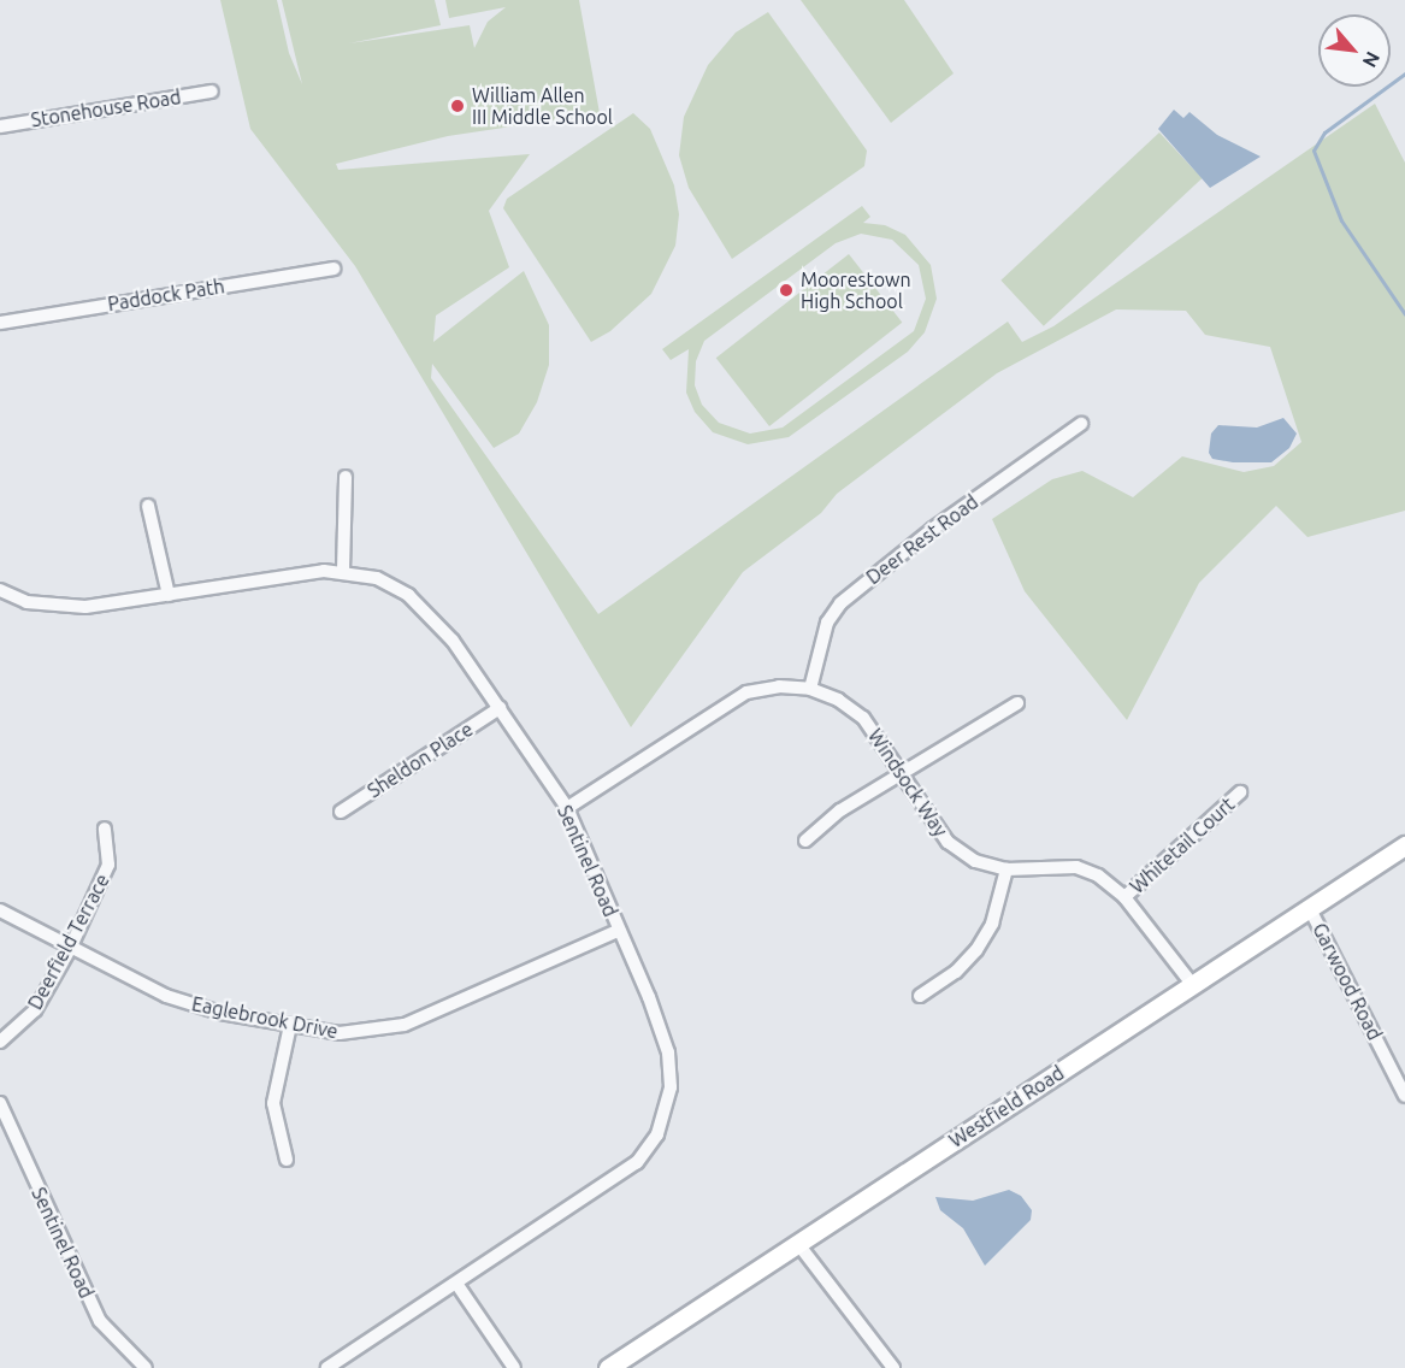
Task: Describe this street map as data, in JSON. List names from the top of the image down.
{
  "streets": {
    "street": [
      "Stonehouse Road",
      "Paddock Path",
      "Deer Rest Road",
      "Sheldon Place",
      "Windsock Way",
      "Whitetail Court",
      "Sentinel Road",
      "Deerfield Terrace",
      "Garwood Road",
      "Eaglebrook Drive",
      "Westfield Road"
    ]
  },
  "crossings": [
    ["Deer Rest Road", "Windsock Way"],
    ["Sheldon Place", "Sentinel Road"],
    ["Windsock Way", "Whitetail Court"],
    ["Windsock Way", "Sentinel Road"],
    ["Windsock Way", "Westfield Road"],
    ["Sentinel Road", "Eaglebrook Drive"],
    ["Deerfield Terrace", "Eaglebrook Drive"],
    ["Garwood Road", "Westfield Road"]
  ],
  "places": ["William Allen III Middle School", "Moorestown High School"],
  "north": "bottom right"
}
